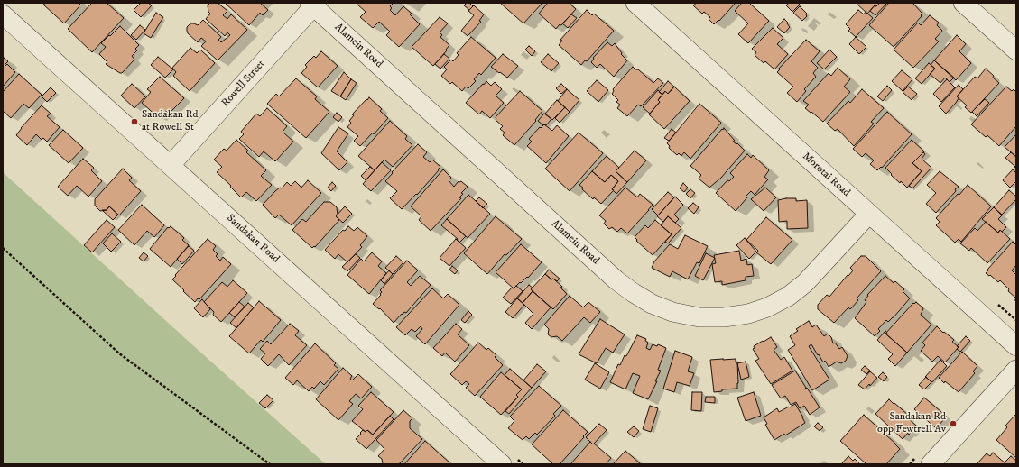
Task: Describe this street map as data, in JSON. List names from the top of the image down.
{
  "streets": {
    "street": [
      "Alamein Road",
      "Rowell Street",
      "Morotai Road",
      "Sandakan Road"
    ]
  },
  "crossings": [
    ["Alamein Road", "Rowell Street"],
    ["Alamein Road", "Morotai Road"],
    ["Rowell Street", "Sandakan Road"]
  ],
  "places": ["Sandakan Rd at Rowell St", "Sandakan Rd opp Fewtrell Av"]
}
